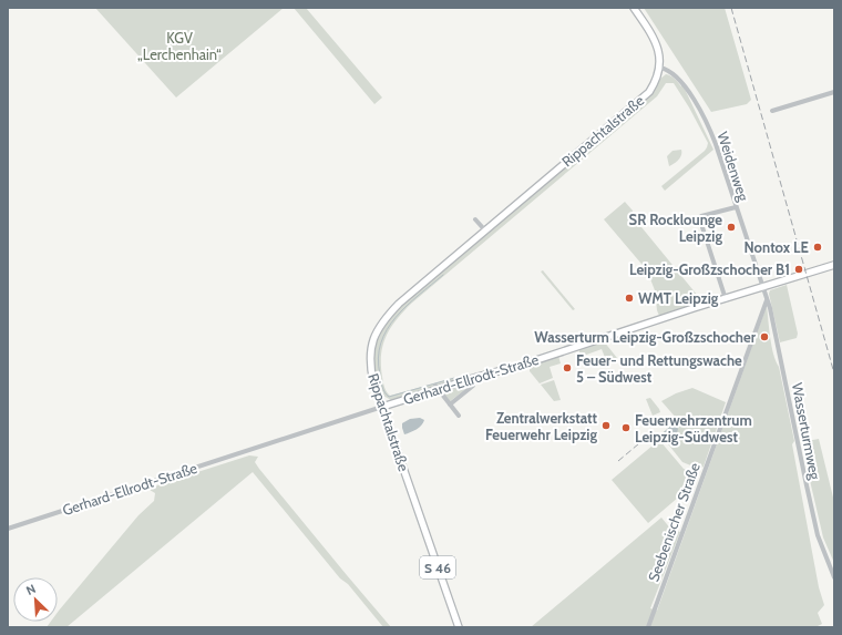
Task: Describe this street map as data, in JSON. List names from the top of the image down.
{
  "streets": {
    "main road": ["Rippachtalstraße", "Gerhard-Ellrodt-Straße", "S 46"],
    "street": ["Weidenweg", "Wasserturmweg", "Seebenischer Straße"]
  },
  "crossings": [
    ["Rippachtalstraße", "Weidenweg"],
    ["Rippachtalstraße", "Gerhard-Ellrodt-Straße"],
    ["Weidenweg", "Gerhard-Ellrodt-Straße"],
    ["Weidenweg", "Wasserturmweg"],
    ["Gerhard-Ellrodt-Straße", "Wasserturmweg"],
    ["Wasserturmweg", "Seebenischer Straße"]
  ],
  "parks": ["KGV „Lerchenhain“"],
  "places": [
    "SR Rocklounge Leipzig",
    "Nontox LE",
    "Leipzig-Großzschocher B1",
    "WMT Leipzig",
    "Wasserturm Leipzig-Großzschocher",
    "Feuer- und Rettungswache 5 – Südwest",
    "Zentralwerkstatt Feuerwehr Leipzig",
    "Feuerwehrzentrum Leipzig-Südwest"
  ],
  "north": "top left"
}
